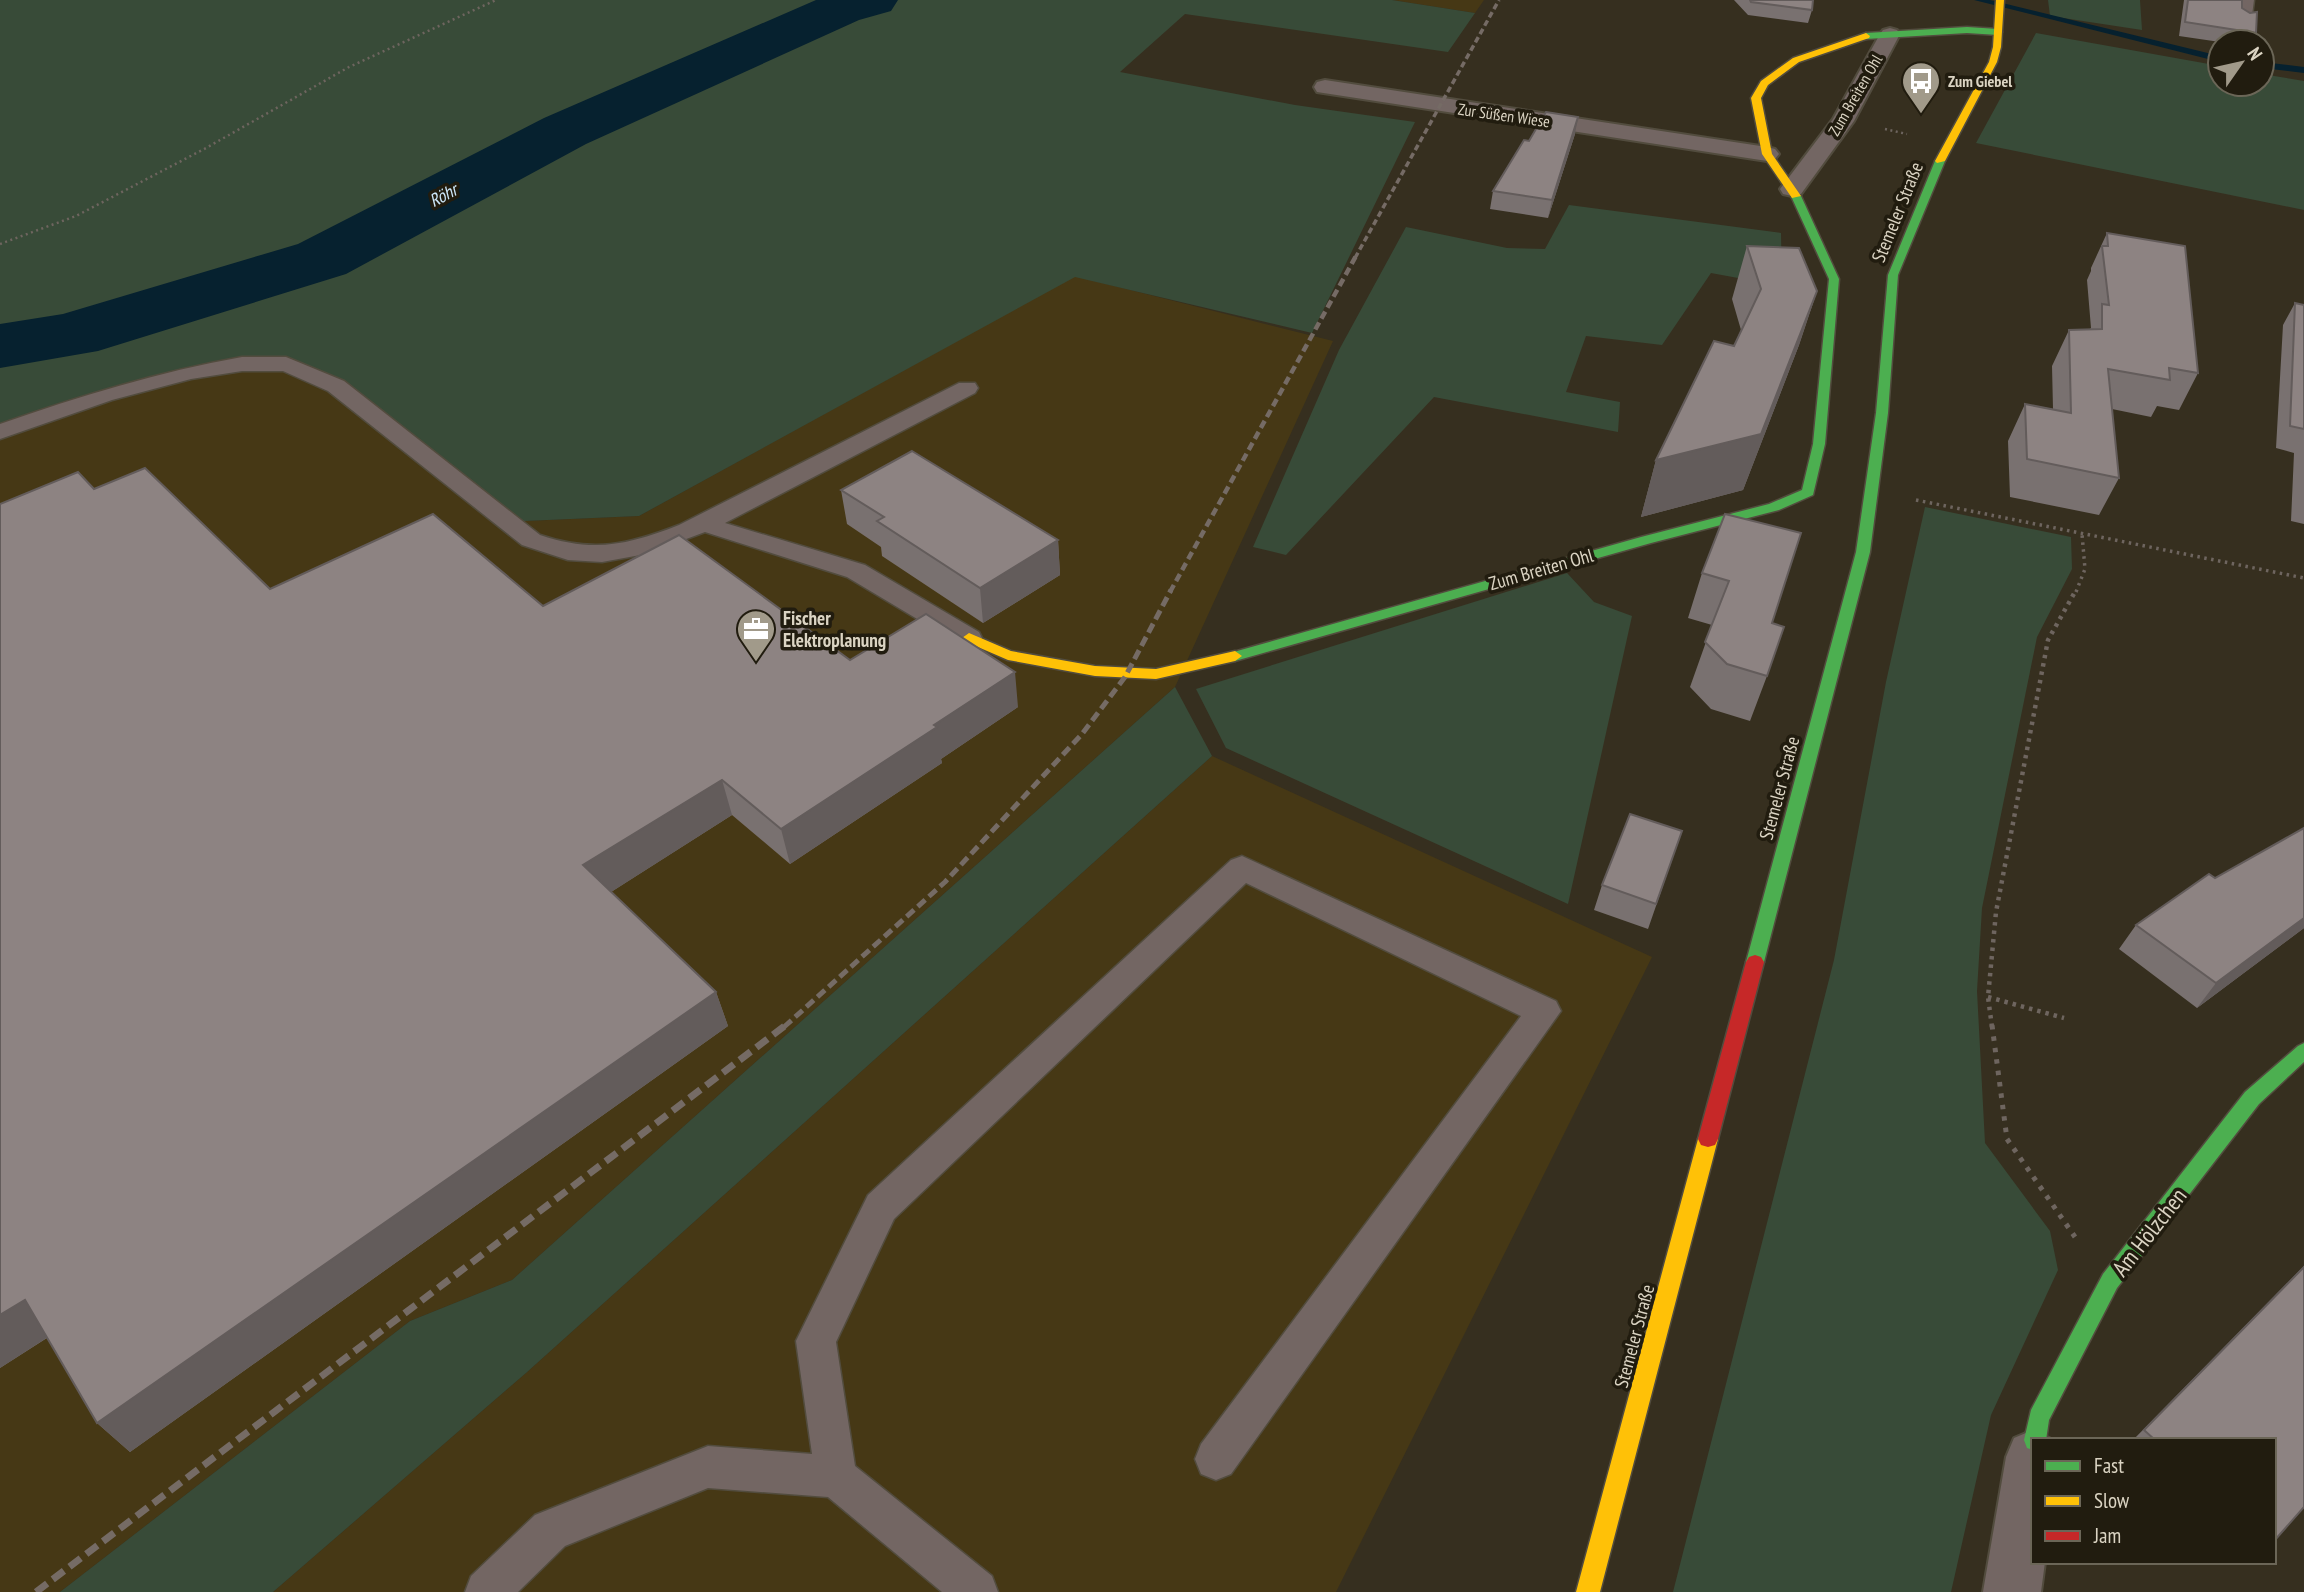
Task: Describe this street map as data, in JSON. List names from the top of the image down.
{
  "streets": {
    "street": [
      "Zum Breiten Ohl",
      "Zur Süßen Wiese",
      "Stemeler Straße",
      "Am Hölzchen"
    ]
  },
  "crossings": [
    ["Zum Breiten Ohl", "Zur Süßen Wiese"],
    ["Zum Breiten Ohl", "Stemeler Straße"]
  ],
  "water": ["Röhr"],
  "places": {
    "bus stop": ["Zum Giebel"],
    "office": ["Fischer Elektroplanung"]
  },
  "legend": ["Fast", "Slow", "Jam"],
  "north": "top right"
}
